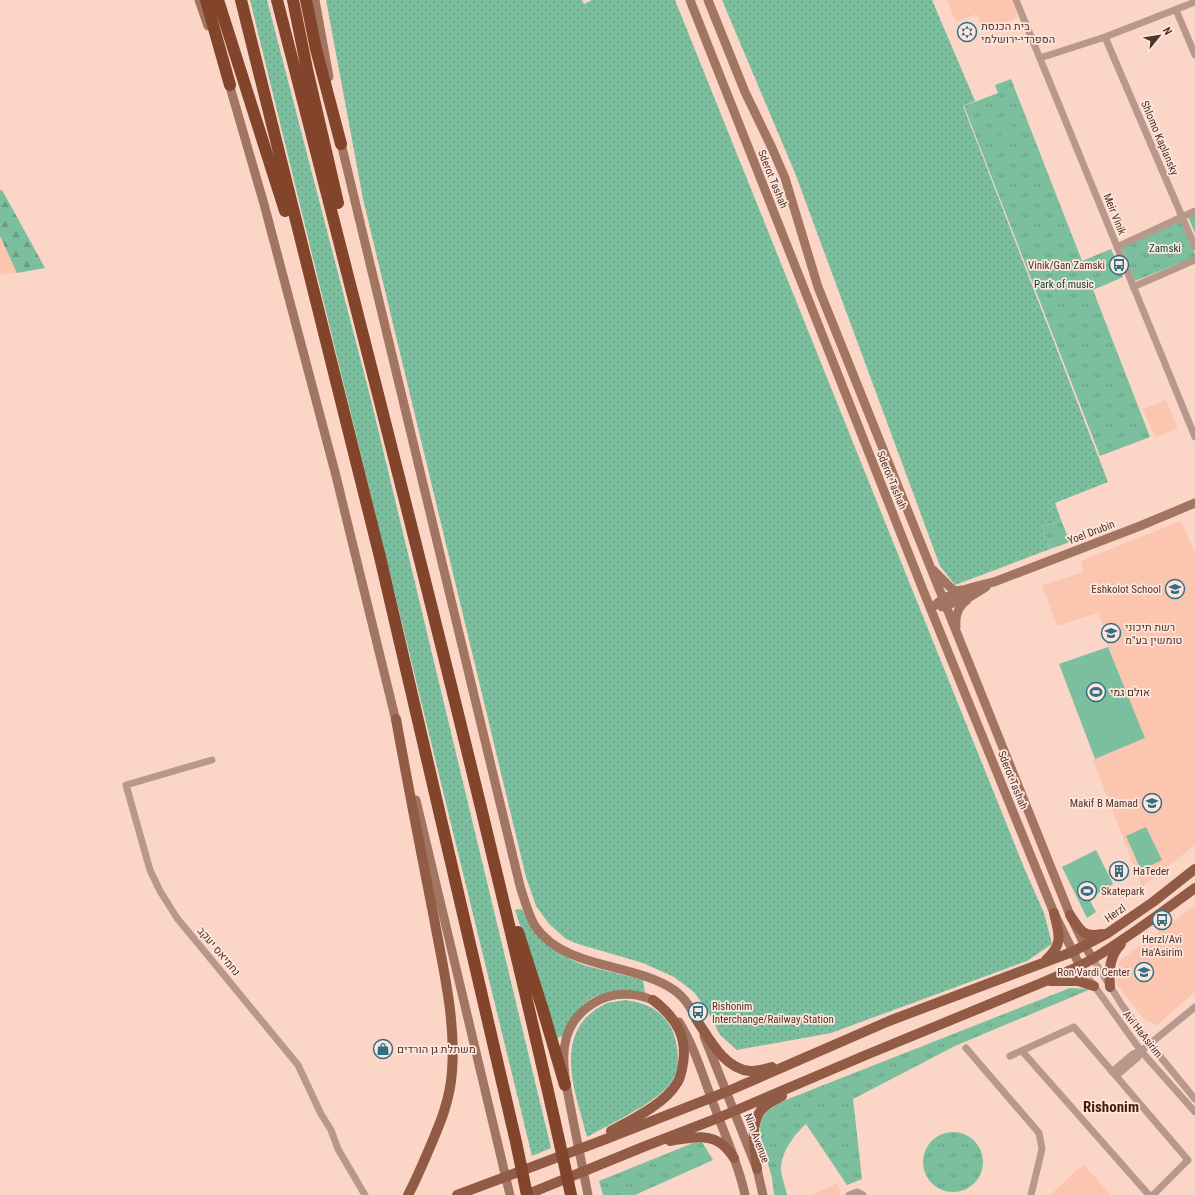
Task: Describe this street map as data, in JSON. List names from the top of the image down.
{
  "streets": {
    "main road": [
      "Sderot Tashah",
      "Yoel Drubin",
      "Herzl",
      "Nim Avenue"
    ],
    "street": [
      "Shlomo Kaplansky",
      "Meir Vinik",
      "נחמיאס יעקב",
      "Avi HaAsirim"
    ]
  },
  "crossings": [
    ["Sderot Tashah", "Yoel Drubin"],
    ["Sderot Tashah", "Herzl"],
    ["Sderot Tashah", "Avi HaAsirim"]
  ],
  "districts": ["Rishonim"],
  "parks": ["Zamski", "Park of music"],
  "places": {
    "synagogue": ["בית הכנסת הספרדי-ירושלמי"],
    "bus stop": ["Vinik/Gan Zamski", "Herzl/Avi Ha'Asirim", "Rishonim Interchange/Railway Station"],
    "school or university": [
      "Eshkolot School",
      "רשת תיכוני טומשין בע\"מ",
      "Makif B Mamad",
      "Ron Vardi Center"
    ],
    "sports": ["אולם גמי", "Skatepark"],
    "building": ["HaTeder"],
    "shop": ["משתלת גן הורדים"]
  },
  "north": "top right"
}
